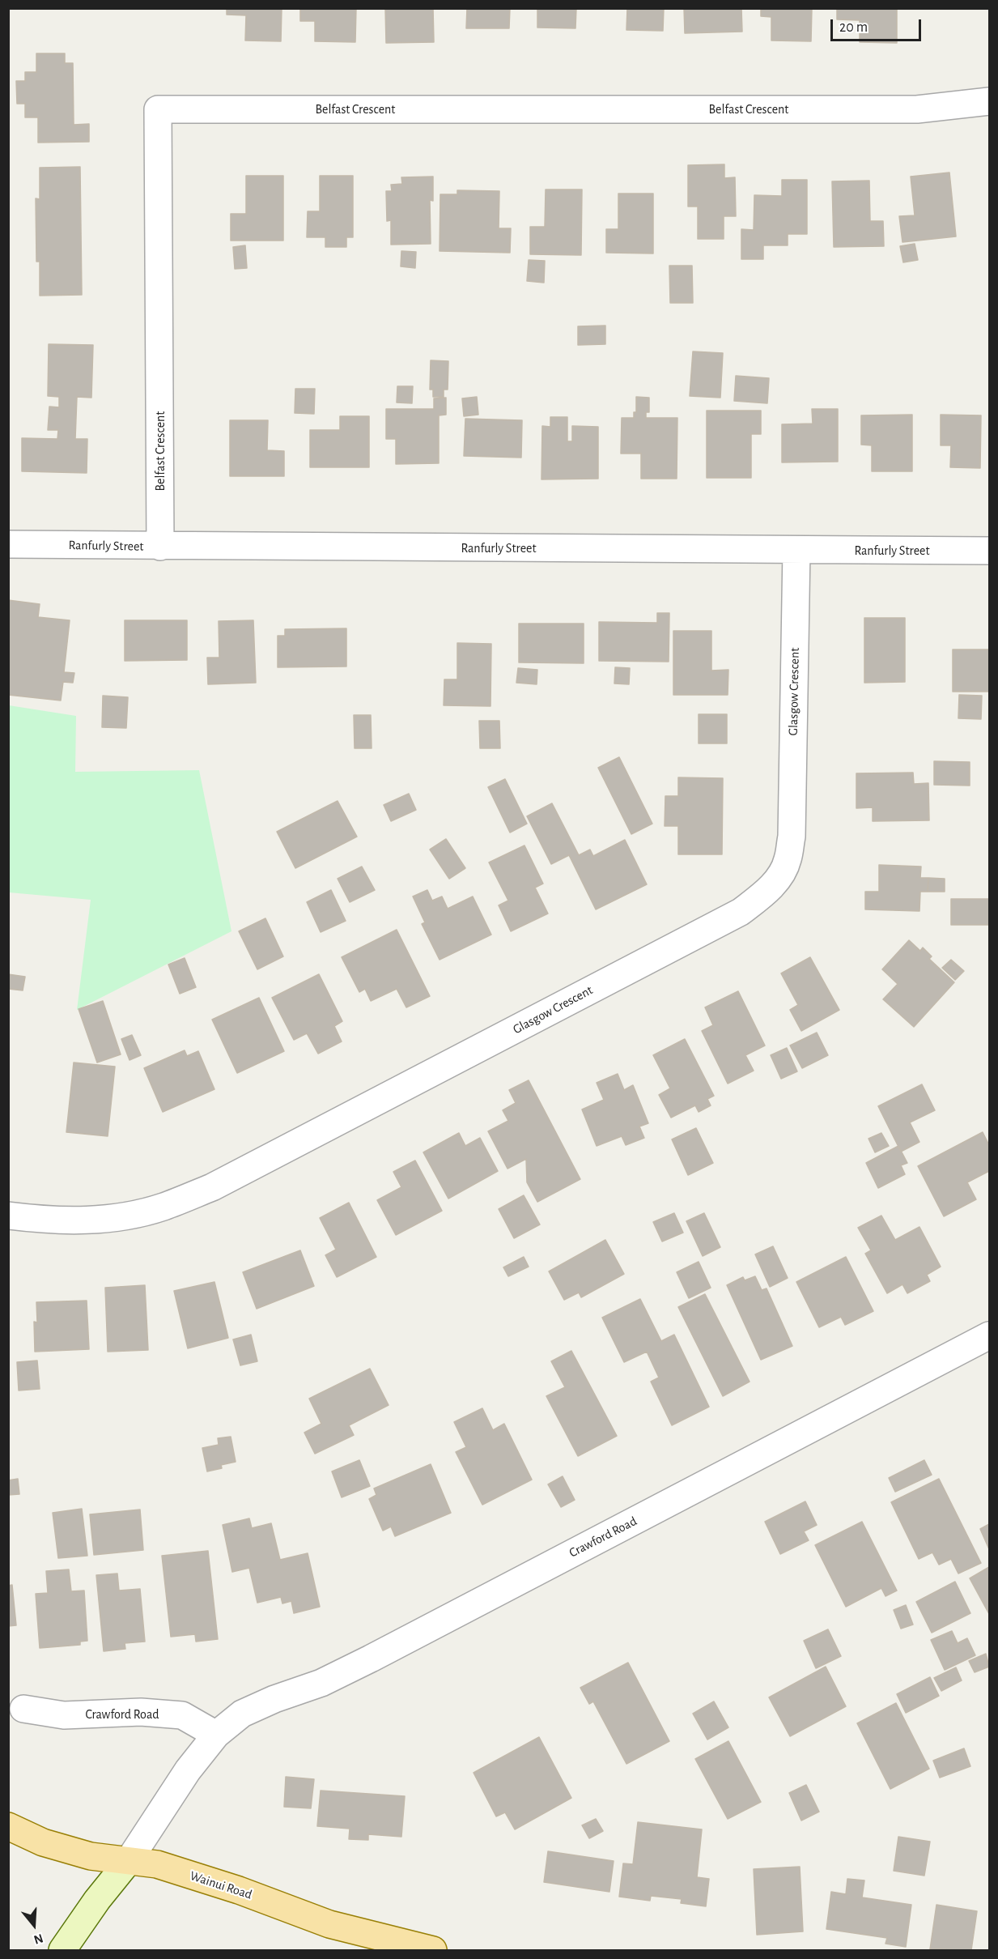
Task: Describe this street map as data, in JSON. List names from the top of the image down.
{
  "streets": {
    "main road": ["Wainui Road"],
    "street": [
      "Belfast Crescent",
      "Ranfurly Street",
      "Glasgow Crescent",
      "Crawford Road"
    ]
  },
  "crossings": [
    ["Belfast Crescent", "Ranfurly Street"],
    ["Ranfurly Street", "Glasgow Crescent"],
    ["Crawford Road", "Wainui Road"]
  ],
  "scale_bar": "20 m",
  "north": "bottom"
}
